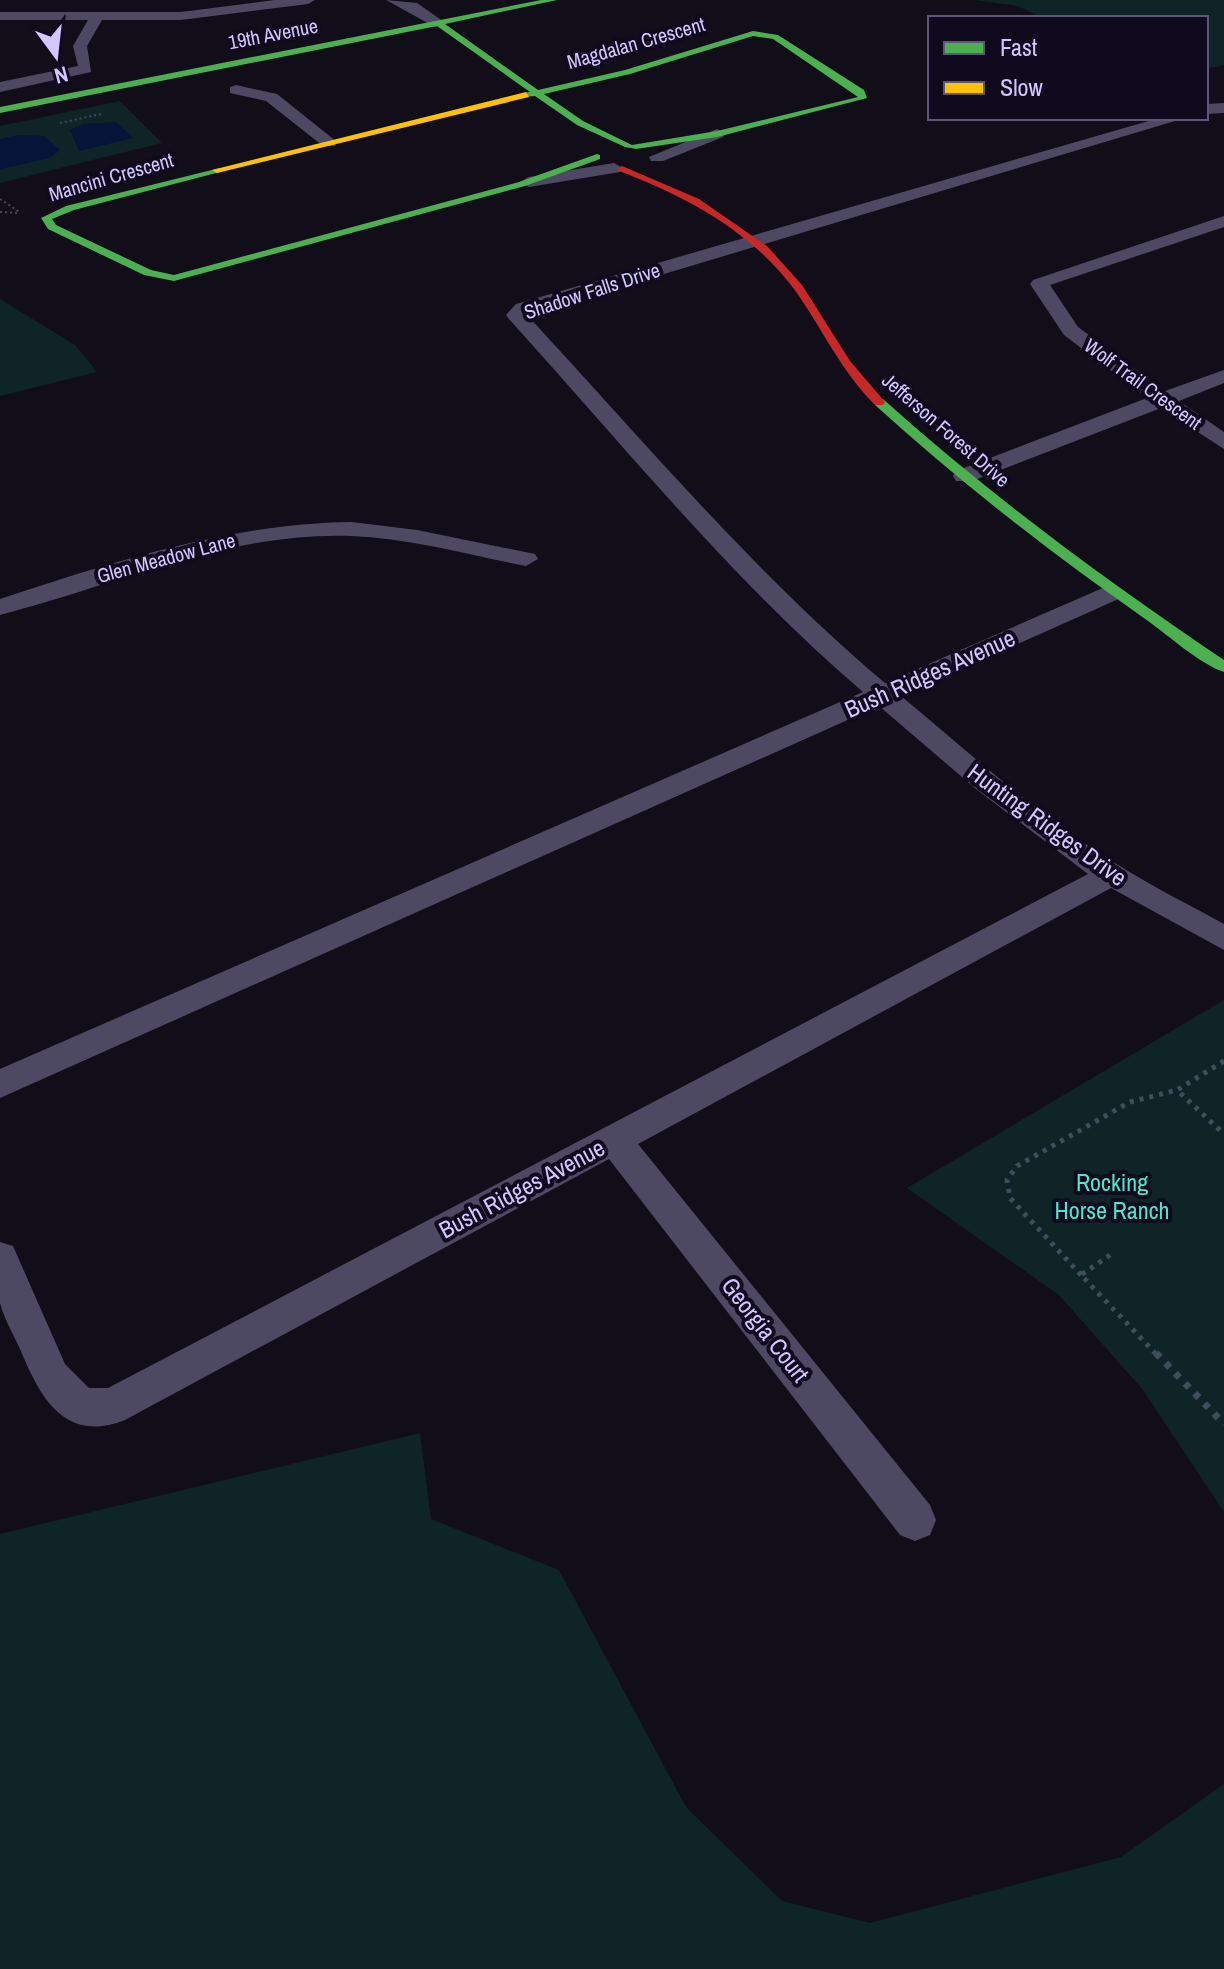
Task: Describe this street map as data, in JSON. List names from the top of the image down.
{
  "streets": {
    "street": [
      "19th Avenue",
      "Magdalan Crescent",
      "Mancini Crescent",
      "Shadow Falls Drive",
      "Wolf Trail Crescent",
      "Jefferson Forest Drive",
      "Glen Meadow Lane",
      "Bush Ridges Avenue",
      "Hunting Ridges Drive",
      "Georgia Court"
    ]
  },
  "crossings": [
    ["Magdalan Crescent", "Mancini Crescent"],
    ["Magdalan Crescent", "Jefferson Forest Drive"],
    ["Mancini Crescent", "Jefferson Forest Drive"],
    ["Shadow Falls Drive", "Jefferson Forest Drive"],
    ["Shadow Falls Drive", "Bush Ridges Avenue"],
    ["Shadow Falls Drive", "Hunting Ridges Drive"],
    ["Jefferson Forest Drive", "Bush Ridges Avenue"],
    ["Bush Ridges Avenue", "Hunting Ridges Drive"],
    ["Bush Ridges Avenue", "Georgia Court"]
  ],
  "parks": ["Rocking Horse Ranch"],
  "legend": ["Fast", "Slow"],
  "north": "bottom"
}
